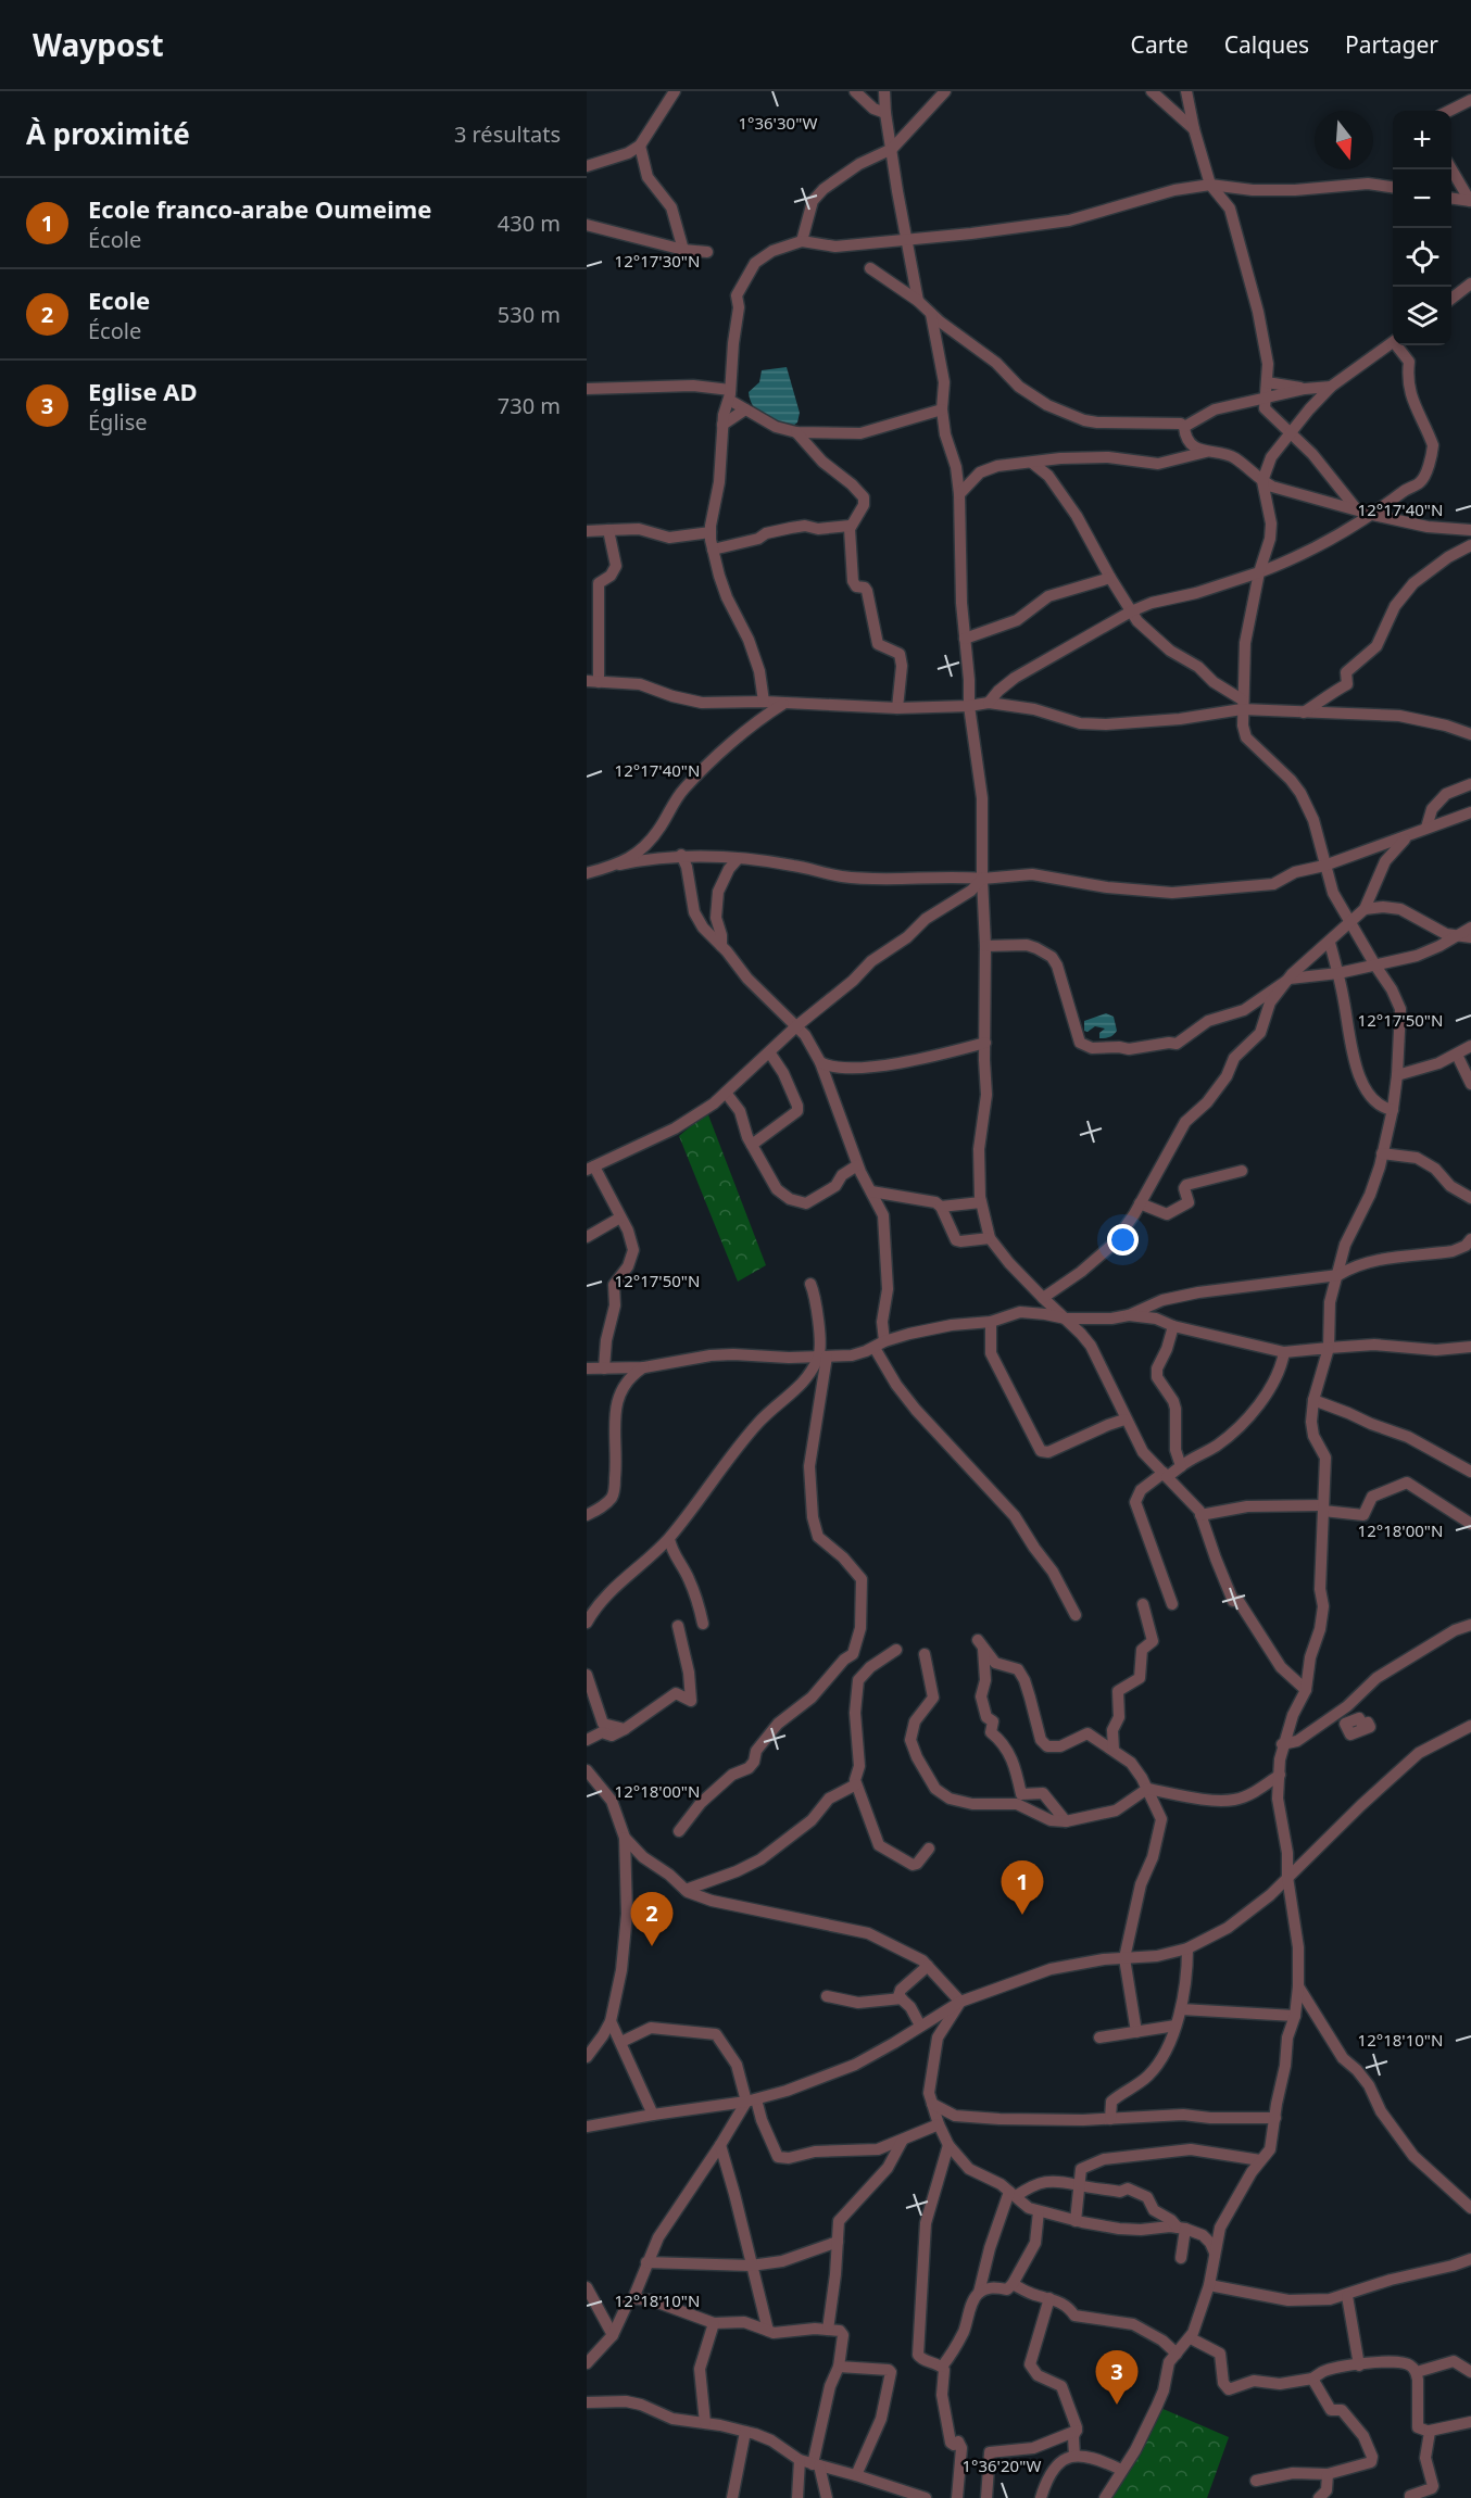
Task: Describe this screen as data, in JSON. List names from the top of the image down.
{
  "north": "bottom",
  "page": {
    "header": "Waypost",
    "nav": ["Carte", "Calques", "Partager"],
    "heading": ["À proximité", "3 résultats"],
    "map_buttons": ["+", "−"],
    "list": [
      {
        "mark": "1",
        "name": "Ecole franco-arabe Oumeime",
        "note": "École",
        "value": "430 m"
      },
      {
        "mark": "2",
        "name": "Ecole",
        "note": "École",
        "value": "530 m"
      },
      {
        "mark": "3",
        "name": "Eglise AD",
        "note": "Église",
        "value": "730 m"
      }
    ],
    "pins": ["1", "2", "3"]
  },
  "coordinates": [
    "1°36'30\"W",
    "12°17'30\"N",
    "12°17'40\"N",
    "12°17'50\"N",
    "12°18'00\"N",
    "12°18'10\"N",
    "1°36'20\"W"
  ]
}
